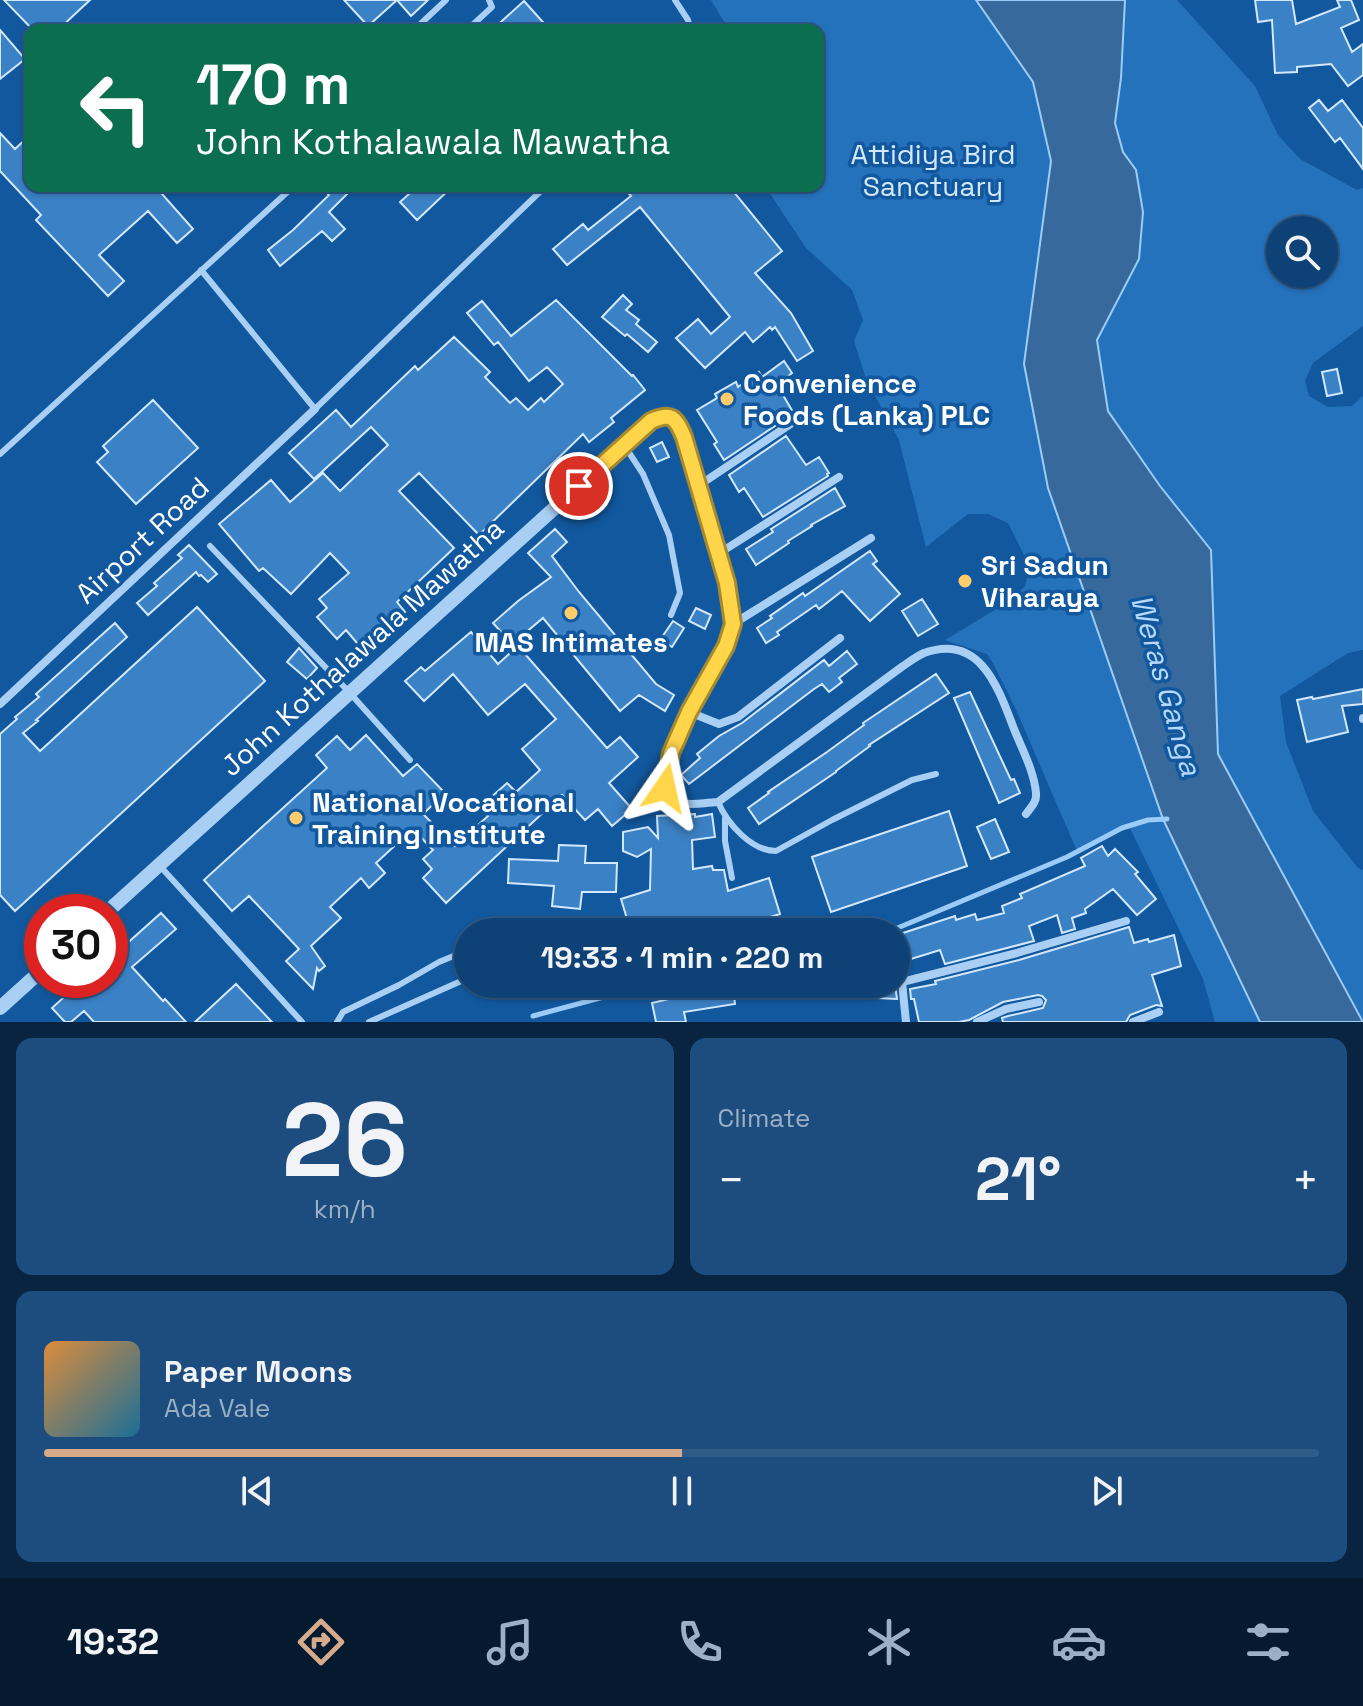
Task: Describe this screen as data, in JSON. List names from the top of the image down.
{
  "streets": {
    "street": ["Airport Road", "John Kothalawala Mawatha"]
  },
  "water": ["Weras Ganga"],
  "parks": ["Attidiya Bird Sanctuary"],
  "places": [
    "Convenience Foods (Lanka) PLC",
    "Sri Sadun Viharaya",
    "MAS Intimates",
    "National Vocational Training Institute"
  ],
  "page": {
    "turn": ["170 m", "John Kothalawala Mawatha"],
    "limit": "30",
    "trip": "19:33 · 1 min · 220 m",
    "tile": [
      ["26", "km/h"],
      "Climate"
    ],
    "heat": ["−", "21°", "+"],
    "song": ["Paper Moons", "Ada Vale"],
    "tabs": "19:32"
  }
}
